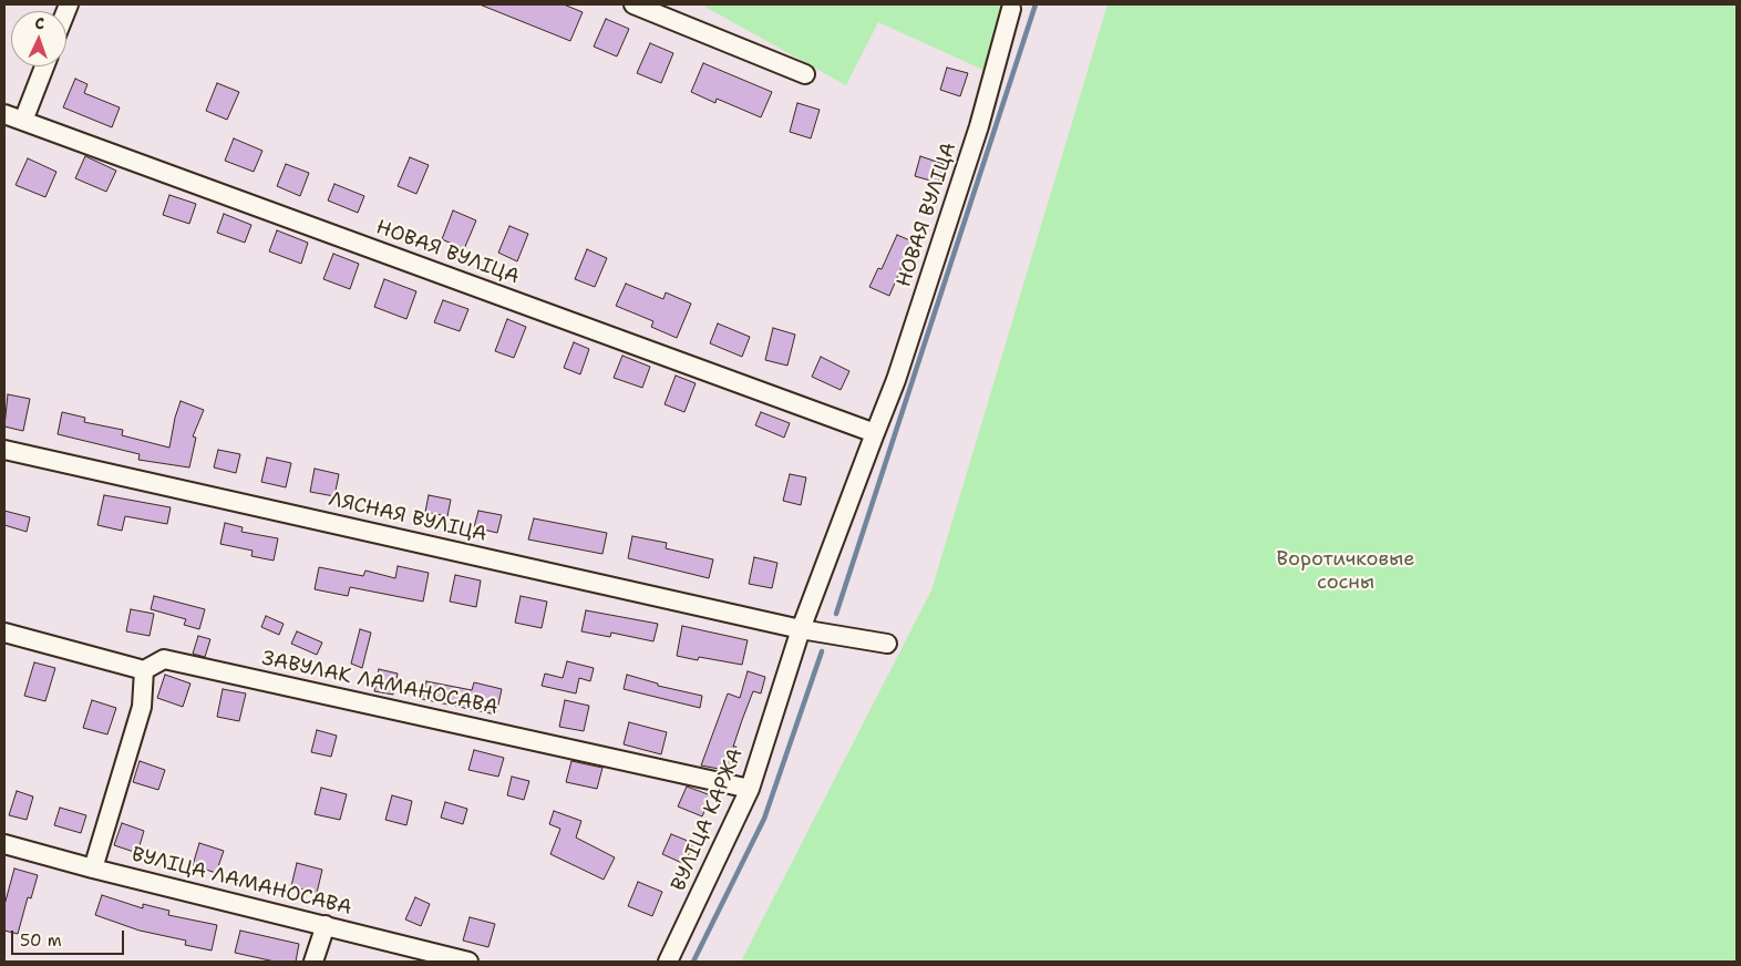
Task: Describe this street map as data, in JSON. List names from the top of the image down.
{
  "streets": {
    "street": [
      "НОВАЯ ВУЛІЦА",
      "ЛЯСНАЯ ВУЛІЦА",
      "ЗАВУЛАК ЛАМАНОСАВА",
      "ВУЛІЦА КАРЖА",
      "ВУЛІЦА ЛАМАНОСАВА"
    ]
  },
  "crossings": [
    ["НОВАЯ ВУЛІЦА", "ЛЯСНАЯ ВУЛІЦА"],
    ["НОВАЯ ВУЛІЦА", "ВУЛІЦА КАРЖА"],
    ["ЛЯСНАЯ ВУЛІЦА", "ВУЛІЦА КАРЖА"],
    ["ЗАВУЛАК ЛАМАНОСАВА", "ВУЛІЦА КАРЖА"]
  ],
  "parks": ["Воротичковые сосны"],
  "scale_bar": "50 m",
  "north": "top"
}
